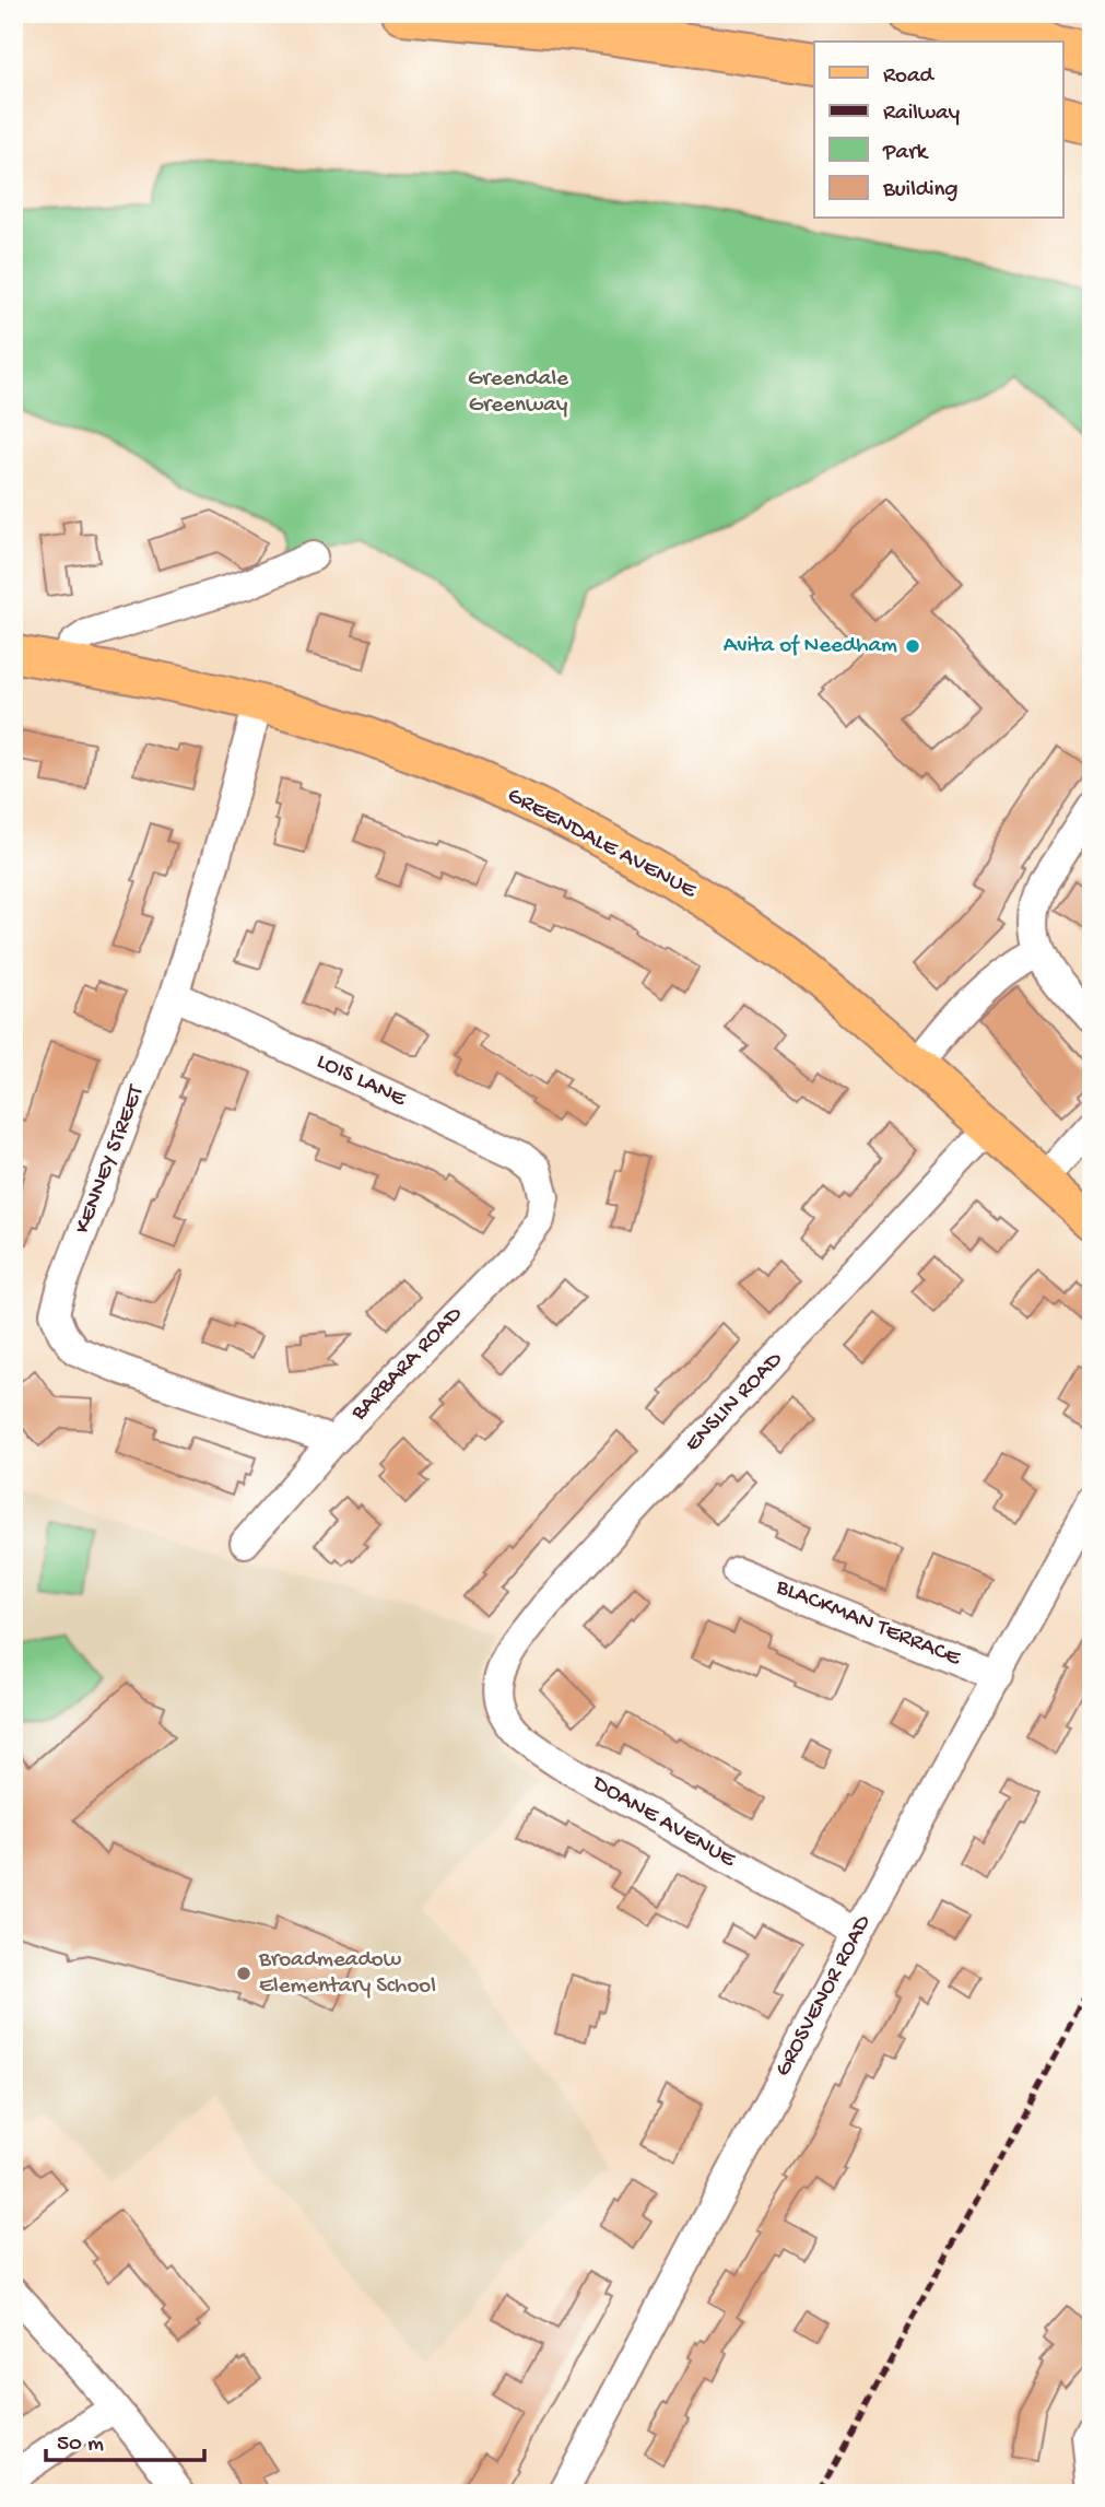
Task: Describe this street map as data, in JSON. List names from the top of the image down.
{
  "streets": {
    "main road": ["GREENDALE AVENUE"],
    "street": [
      "LOIS LANE",
      "KENNEY STREET",
      "BARBARA ROAD",
      "ENSLIN ROAD",
      "BLACKMAN TERRACE",
      "DOANE AVENUE",
      "GROSVENOR ROAD"
    ]
  },
  "crossings": [
    ["GREENDALE AVENUE", "KENNEY STREET"],
    ["GREENDALE AVENUE", "ENSLIN ROAD"],
    ["LOIS LANE", "KENNEY STREET"],
    ["LOIS LANE", "BARBARA ROAD"],
    ["KENNEY STREET", "BARBARA ROAD"],
    ["ENSLIN ROAD", "DOANE AVENUE"],
    ["BLACKMAN TERRACE", "GROSVENOR ROAD"],
    ["DOANE AVENUE", "GROSVENOR ROAD"]
  ],
  "parks": ["Greendale Greenway"],
  "places": ["Avita of Needham", "Broadmeadow Elementary School"],
  "legend": [
    "Road",
    "Railway",
    "Park",
    "Building"
  ],
  "scale_bar": "50 m"
}
